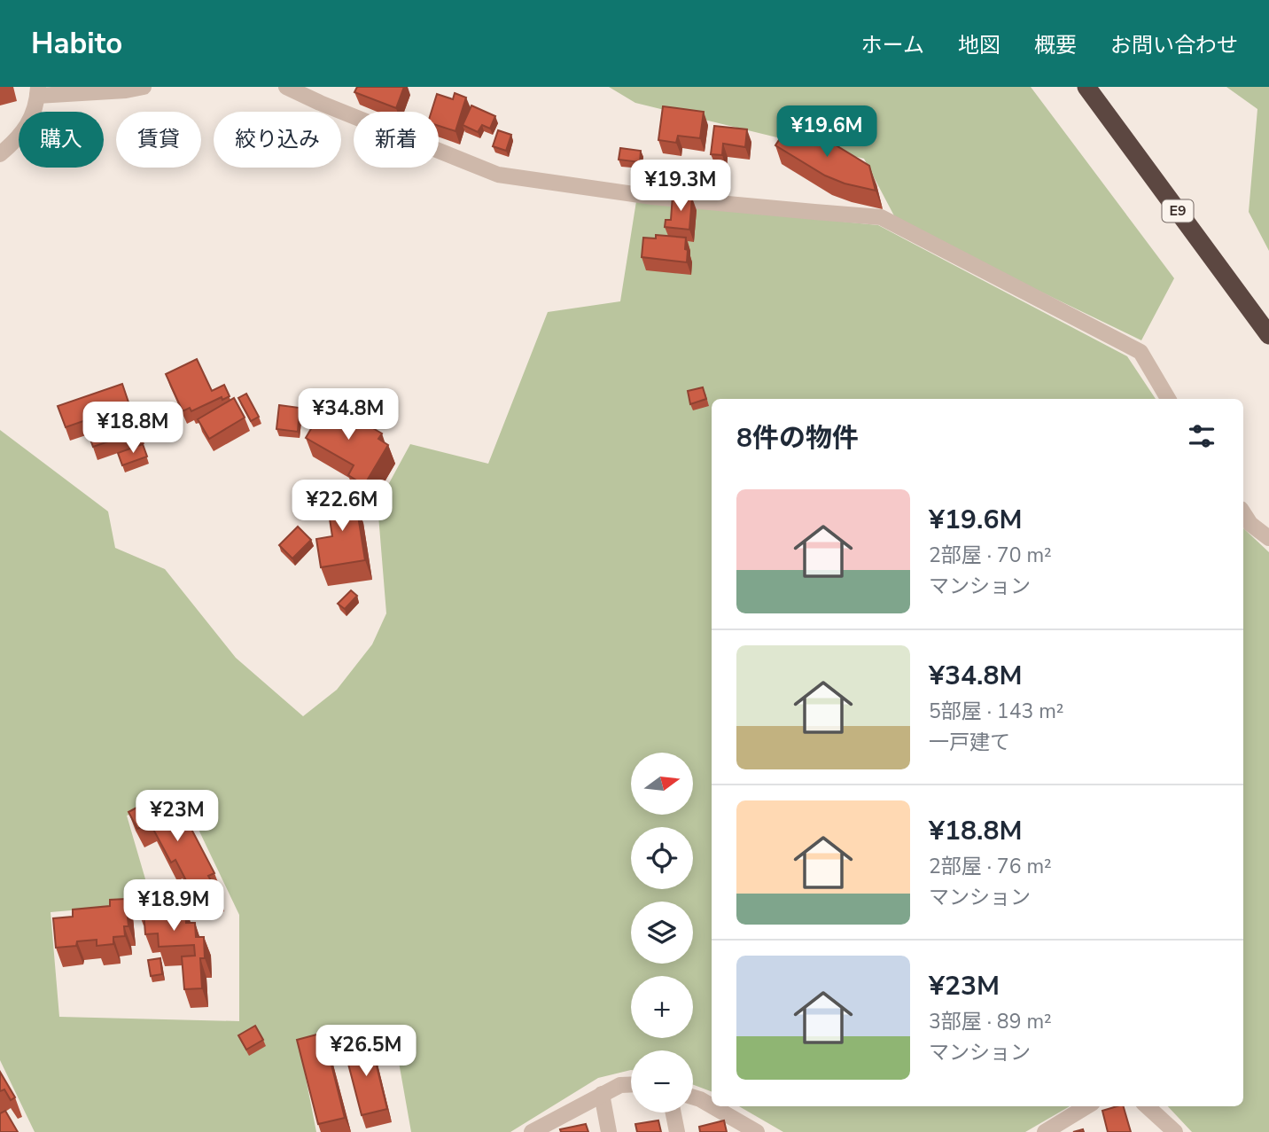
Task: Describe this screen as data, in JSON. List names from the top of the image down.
{
  "streets": {
    "highway": ["E9"]
  },
  "north": "right",
  "page": {
    "header": "Habito",
    "nav": [
      "ホーム",
      "地図",
      "概要",
      "お問い合わせ"
    ],
    "price": [
      "¥19.6M",
      "¥19.3M",
      "¥34.8M",
      "¥18.8M",
      "¥22.6M",
      "¥23M",
      "¥18.9M",
      "¥26.5M"
    ],
    "chip": [
      "購入",
      "賃貸",
      "絞り込み",
      "新着"
    ],
    "heading": "8件の物件",
    "list": [
      {
        "name": "¥19.6M",
        "note": "2部屋 · 70 m² · マンション"
      },
      {
        "name": "¥34.8M",
        "note": "5部屋 · 143 m² · 一戸建て"
      },
      {
        "name": "¥18.8M",
        "note": "2部屋 · 76 m² · マンション"
      },
      {
        "name": "¥23M",
        "note": "3部屋 · 89 m² · マンション"
      }
    ],
    "map_buttons": ["+", "−"]
  }
}
